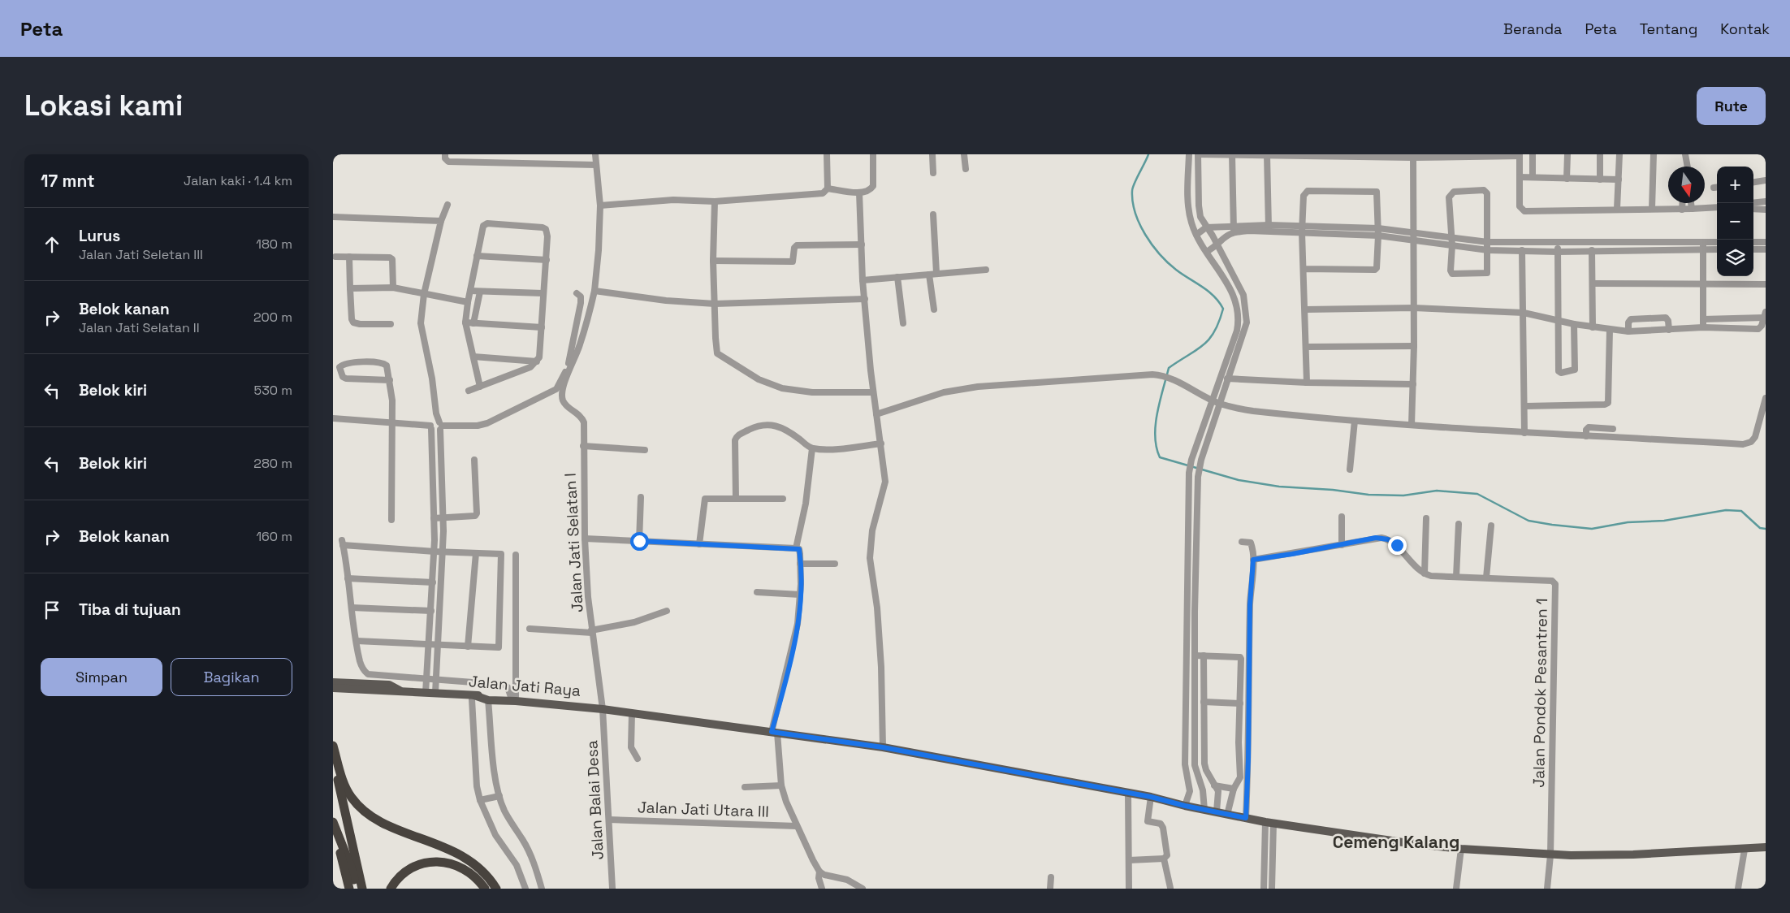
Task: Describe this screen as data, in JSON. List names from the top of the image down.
{
  "streets": {
    "main road": ["Jalan Jati Raya"],
    "street": [
      "Jalan Jati Selatan I",
      "Jalan Pondok Pesantren 1",
      "Jalan Balai Desa",
      "Jalan Jati Utara III"
    ]
  },
  "crossings": [
    ["Jalan Jati Selatan I", "Jalan Balai Desa"],
    ["Jalan Balai Desa", "Jalan Jati Utara III"]
  ],
  "districts": ["Cemeng Kalang"],
  "north": "bottom",
  "page": {
    "header": "Peta",
    "nav": [
      "Beranda",
      "Peta",
      "Tentang",
      "Kontak"
    ],
    "buttons": [
      "Rute",
      ["Simpan", "Bagikan"]
    ],
    "title": "Lokasi kami",
    "heading": ["17 mnt", "Jalan kaki · 1.4 km"],
    "map_buttons": ["+", "−"],
    "list": [
      ["Lurus", "Jalan Jati Seletan III", "180 m"],
      ["Belok kanan", "Jalan Jati Selatan II", "200 m"],
      ["Belok kiri", "530 m"],
      ["Belok kiri", "280 m"],
      ["Belok kanan", "160 m"],
      "Tiba di tujuan"
    ]
  }
}
